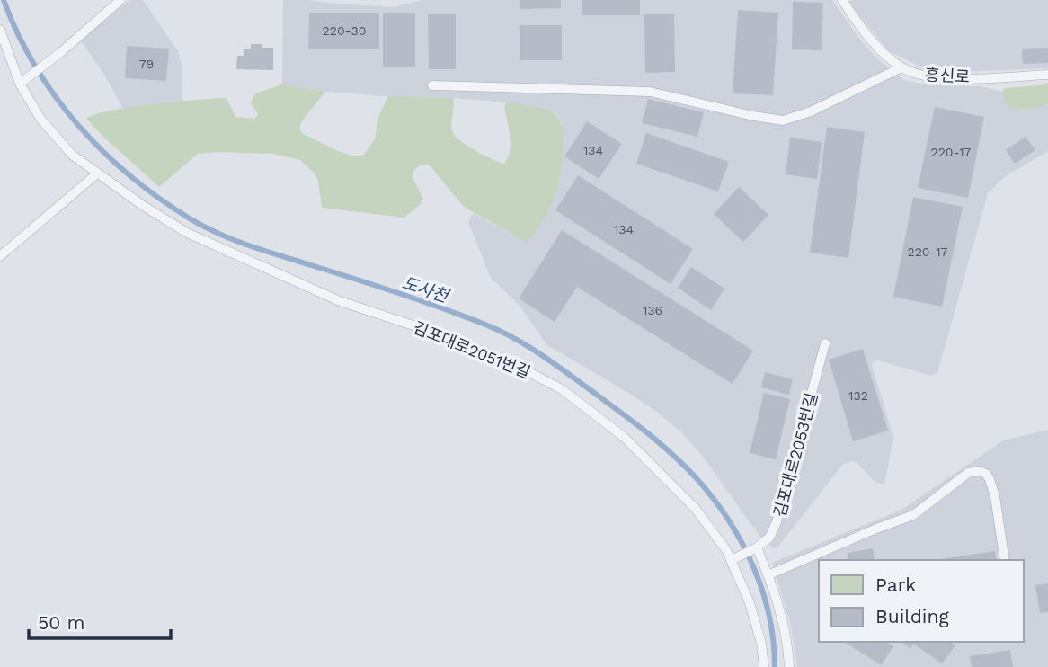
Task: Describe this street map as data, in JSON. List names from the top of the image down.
{
  "streets": {
    "lane": ["흥신로", "김포대로2051번길", "김포대로2053번길"]
  },
  "water": ["도사천"],
  "house_numbers": [
    "220-30",
    "79",
    "134",
    "220-17",
    "134",
    "220-17",
    "136",
    "132"
  ],
  "legend": ["Park", "Building"],
  "scale_bar": "50 m"
}
